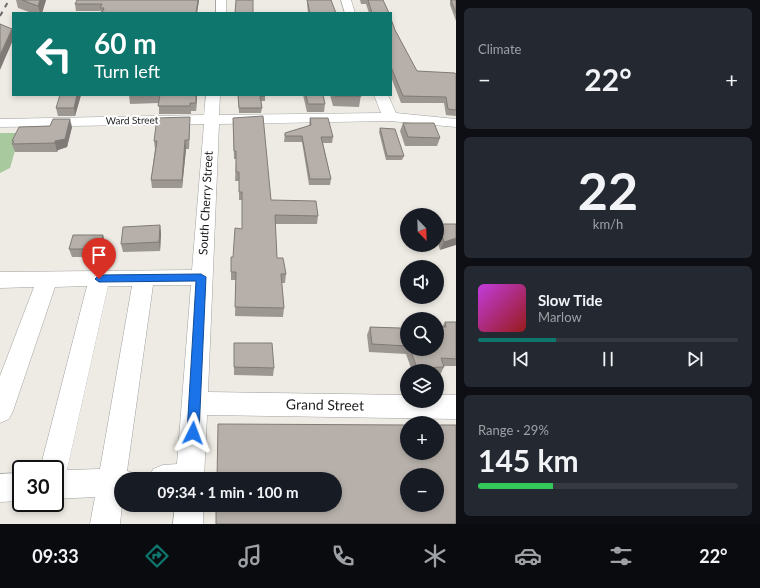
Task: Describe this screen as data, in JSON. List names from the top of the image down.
{
  "streets": {
    "street": ["Ward Street", "South Cherry Street", "Grand Street"]
  },
  "crossings": [
    ["Ward Street", "South Cherry Street"],
    ["South Cherry Street", "Grand Street"]
  ],
  "north": "bottom right",
  "page": {
    "tile": [
      "Climate",
      ["22", "km/h"],
      ["Range · 29%", "145 km"]
    ],
    "turn": ["60 m", "Turn left"],
    "heat": ["−", "22°", "+"],
    "map_buttons": ["+", "−"],
    "song": ["Slow Tide", "Marlow"],
    "limit": "30",
    "trip": "09:34 · 1 min · 100 m",
    "tabs": ["09:33", "22°"]
  }
}
